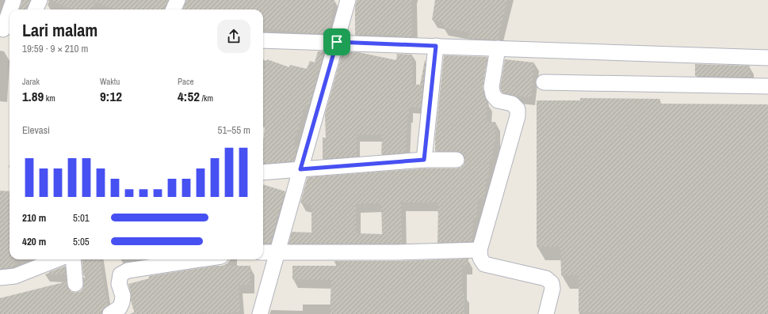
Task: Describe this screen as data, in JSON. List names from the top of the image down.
{
  "page": {
    "heading": ["Lari malam", "19:59 · 9 × 210 m"],
    "stats": [
      ["Jarak", "1.89 km"],
      ["Waktu", "9:12"],
      ["Pace", "4:52 /km"]
    ],
    "chart": ["Elevasi", "51–55 m"],
    "list": [
      {
        "name": "210 m",
        "note": "5:01"
      },
      {
        "name": "420 m",
        "note": "5:05"
      }
    ]
  }
}
